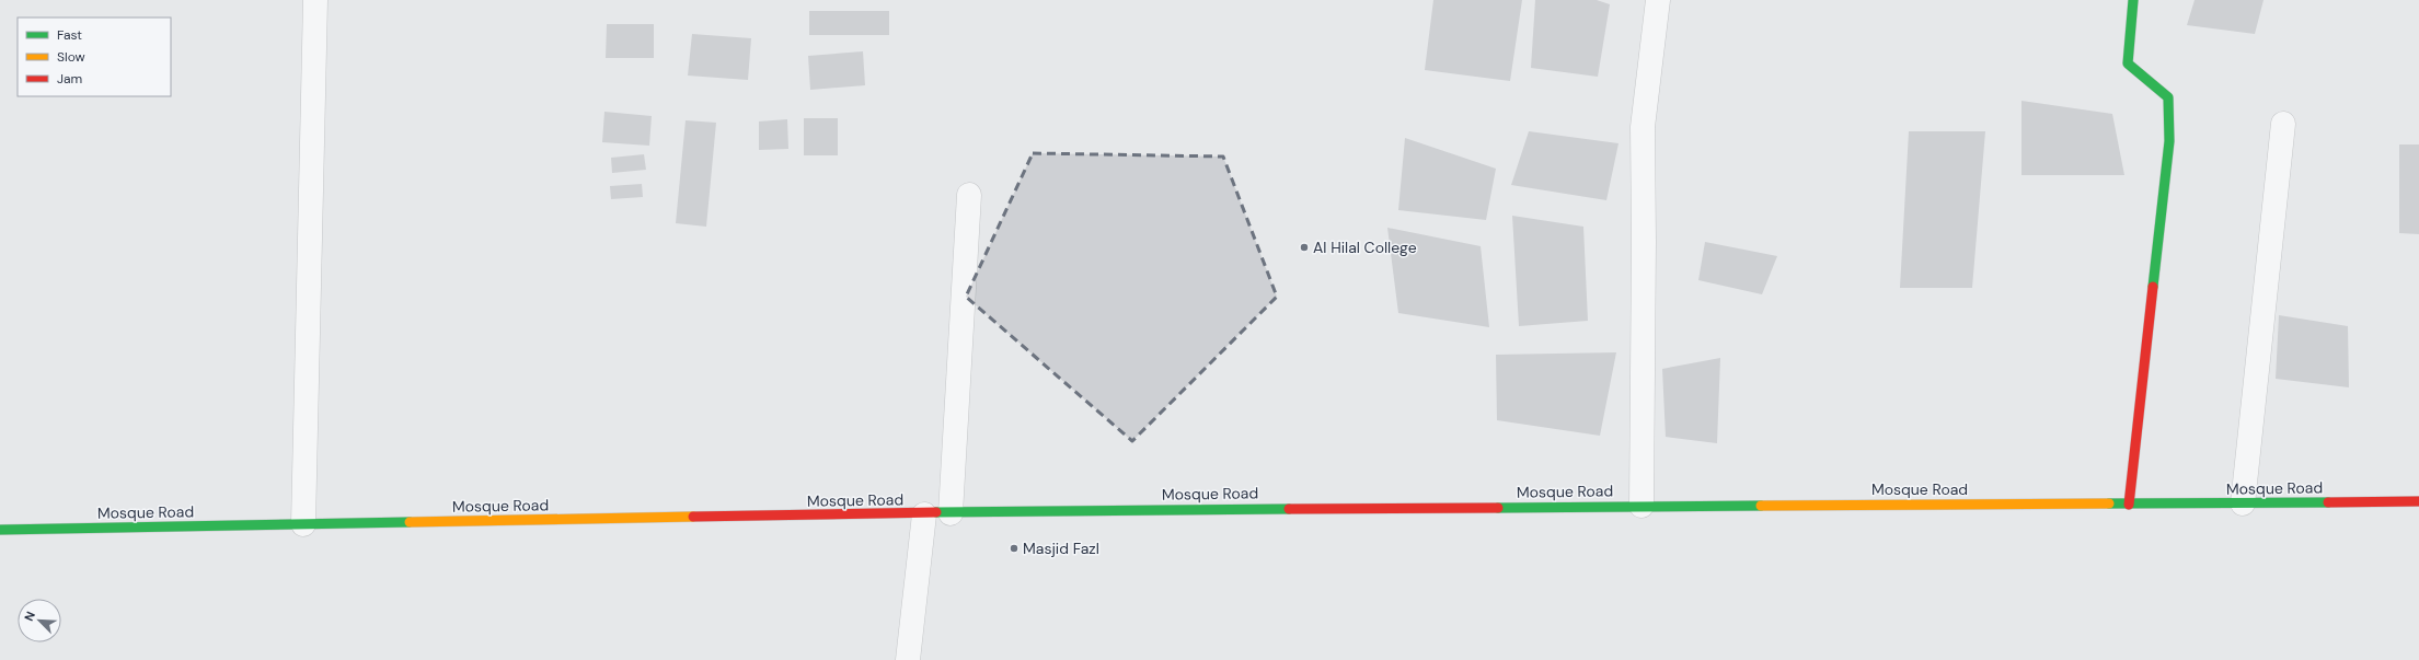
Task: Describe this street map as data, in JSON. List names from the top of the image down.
{
  "streets": {
    "street": ["Mosque Road"]
  },
  "places": ["Al Hilal College", "Masjid Fazl"],
  "legend": ["Fast", "Slow", "Jam"],
  "north": "top left"
}
